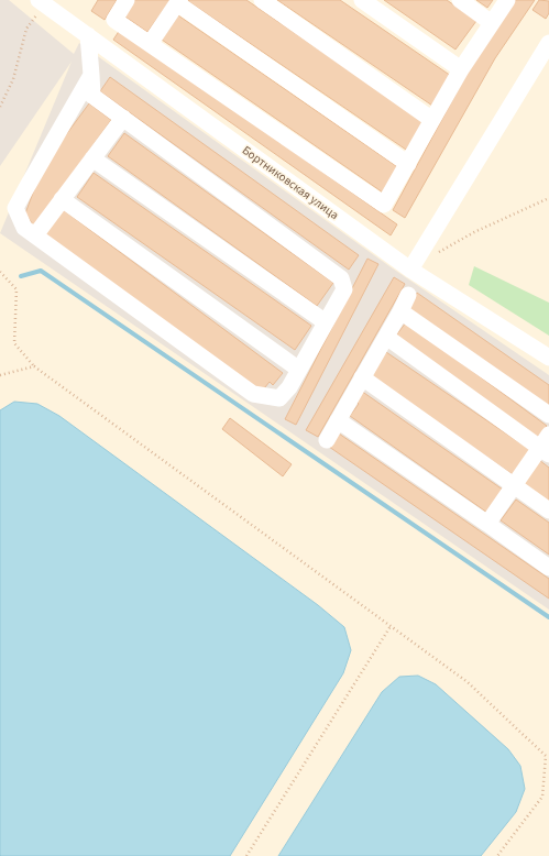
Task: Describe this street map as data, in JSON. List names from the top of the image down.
{
  "streets": {
    "street": ["Бортниковская улица"]
  }
}
